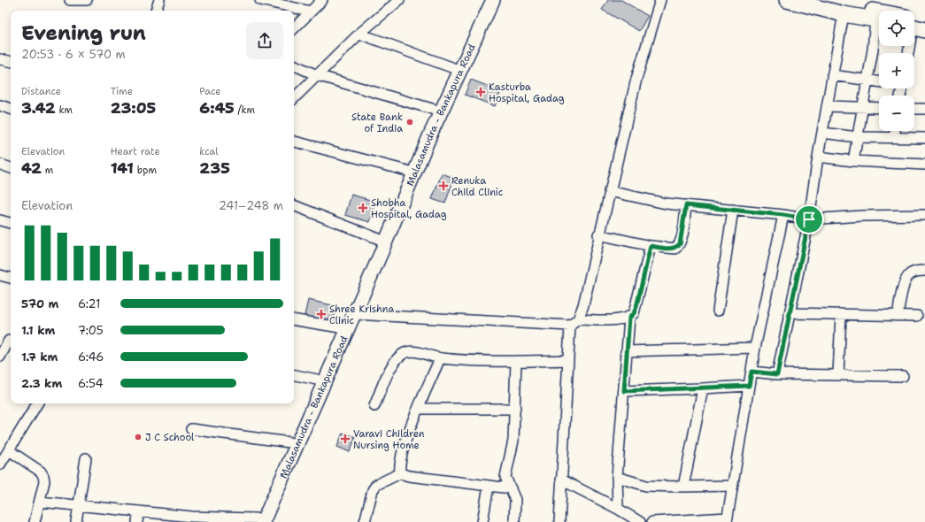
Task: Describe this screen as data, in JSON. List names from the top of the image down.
{
  "streets": {
    "main road": ["Malasamudra - Bankapura Road"]
  },
  "places": {
    "health": [
      "Kasturba Hospital, Gadag",
      "Renuka Child Clinic",
      "Shobha Hospital, Gadag",
      "Shree Krishna Clinic",
      "Varavi Children Nursing Home"
    ],
    "other": ["State Bank of India", "J C School"]
  },
  "page": {
    "map_buttons": ["+", "−"],
    "heading": ["Evening run", "20:53 · 6 × 570 m"],
    "stats": [
      ["Distance", "3.42 km"],
      ["Time", "23:05"],
      ["Pace", "6:45 /km"],
      ["Elevation", "42 m"],
      ["Heart rate", "141 bpm"],
      ["kcal", "235"]
    ],
    "chart": ["Elevation", "241–248 m"],
    "list": [
      {
        "name": "570 m",
        "note": "6:21"
      },
      {
        "name": "1.1 km",
        "note": "7:05"
      },
      {
        "name": "1.7 km",
        "note": "6:46"
      },
      {
        "name": "2.3 km",
        "note": "6:54"
      }
    ]
  }
}
